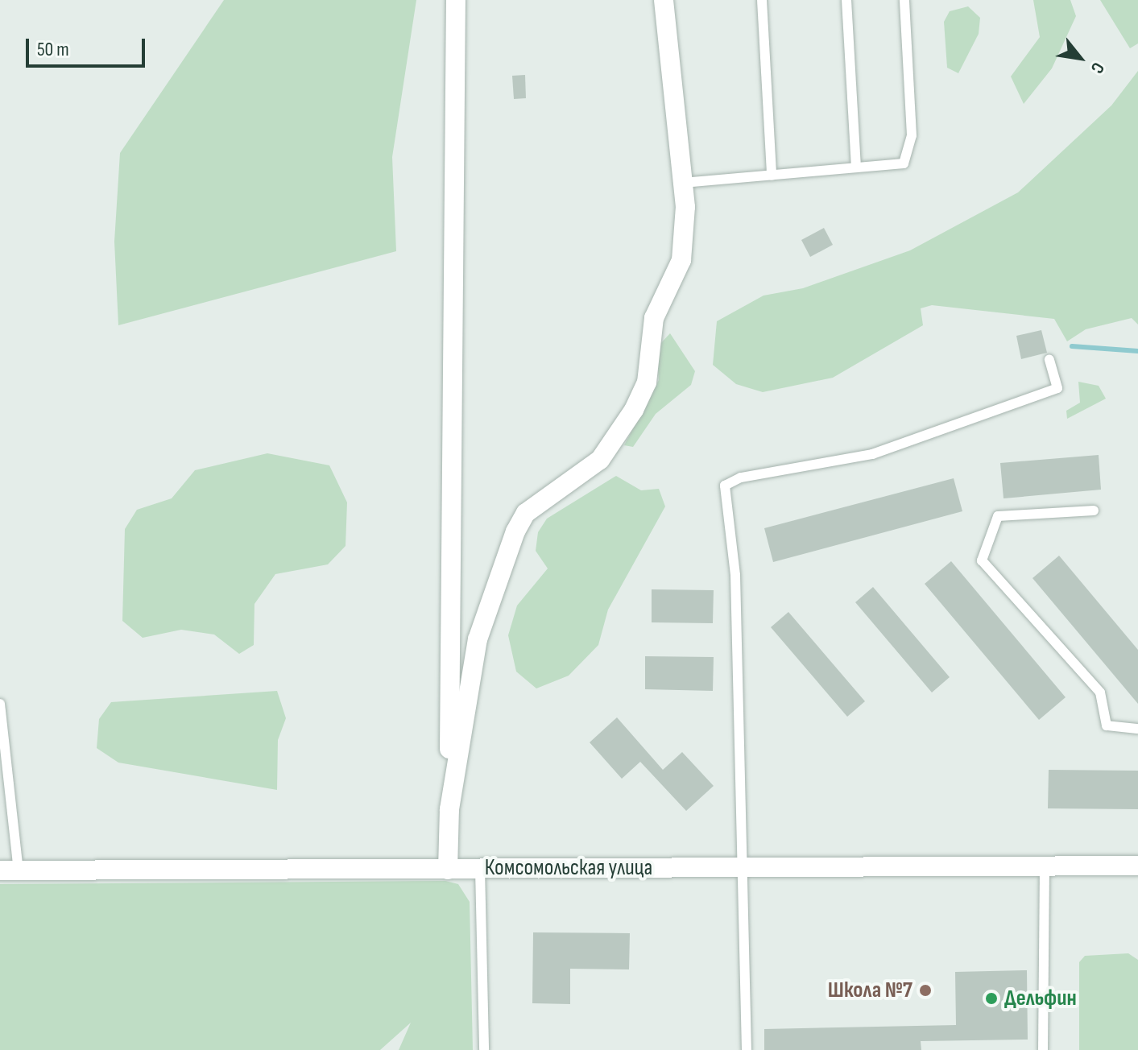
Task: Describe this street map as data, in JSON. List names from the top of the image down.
{
  "streets": {
    "street": ["Комсомольская улица"]
  },
  "places": ["Школа №7", "Дельфин"],
  "scale_bar": "50 m",
  "north": "bottom right"
}
